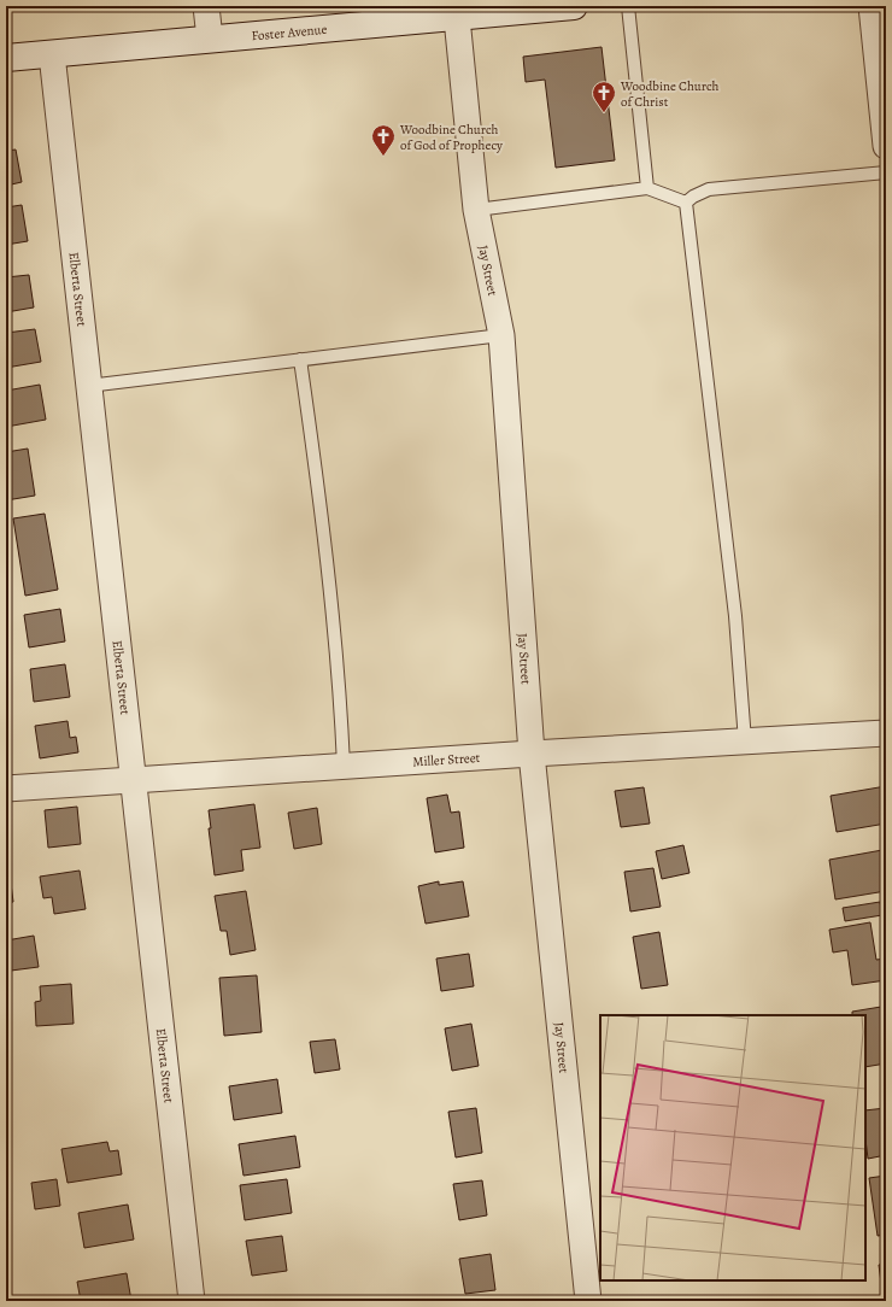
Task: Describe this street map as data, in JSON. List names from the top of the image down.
{
  "streets": {
    "main road": ["Foster Avenue"],
    "street": ["Jay Street", "Elberta Street", "Miller Street"]
  },
  "crossings": [
    ["Foster Avenue", "Jay Street"],
    ["Foster Avenue", "Elberta Street"],
    ["Jay Street", "Miller Street"],
    ["Elberta Street", "Miller Street"]
  ],
  "places": {
    "church": ["Woodbine Church of Christ", "Woodbine Church of God of Prophecy"]
  }
}
